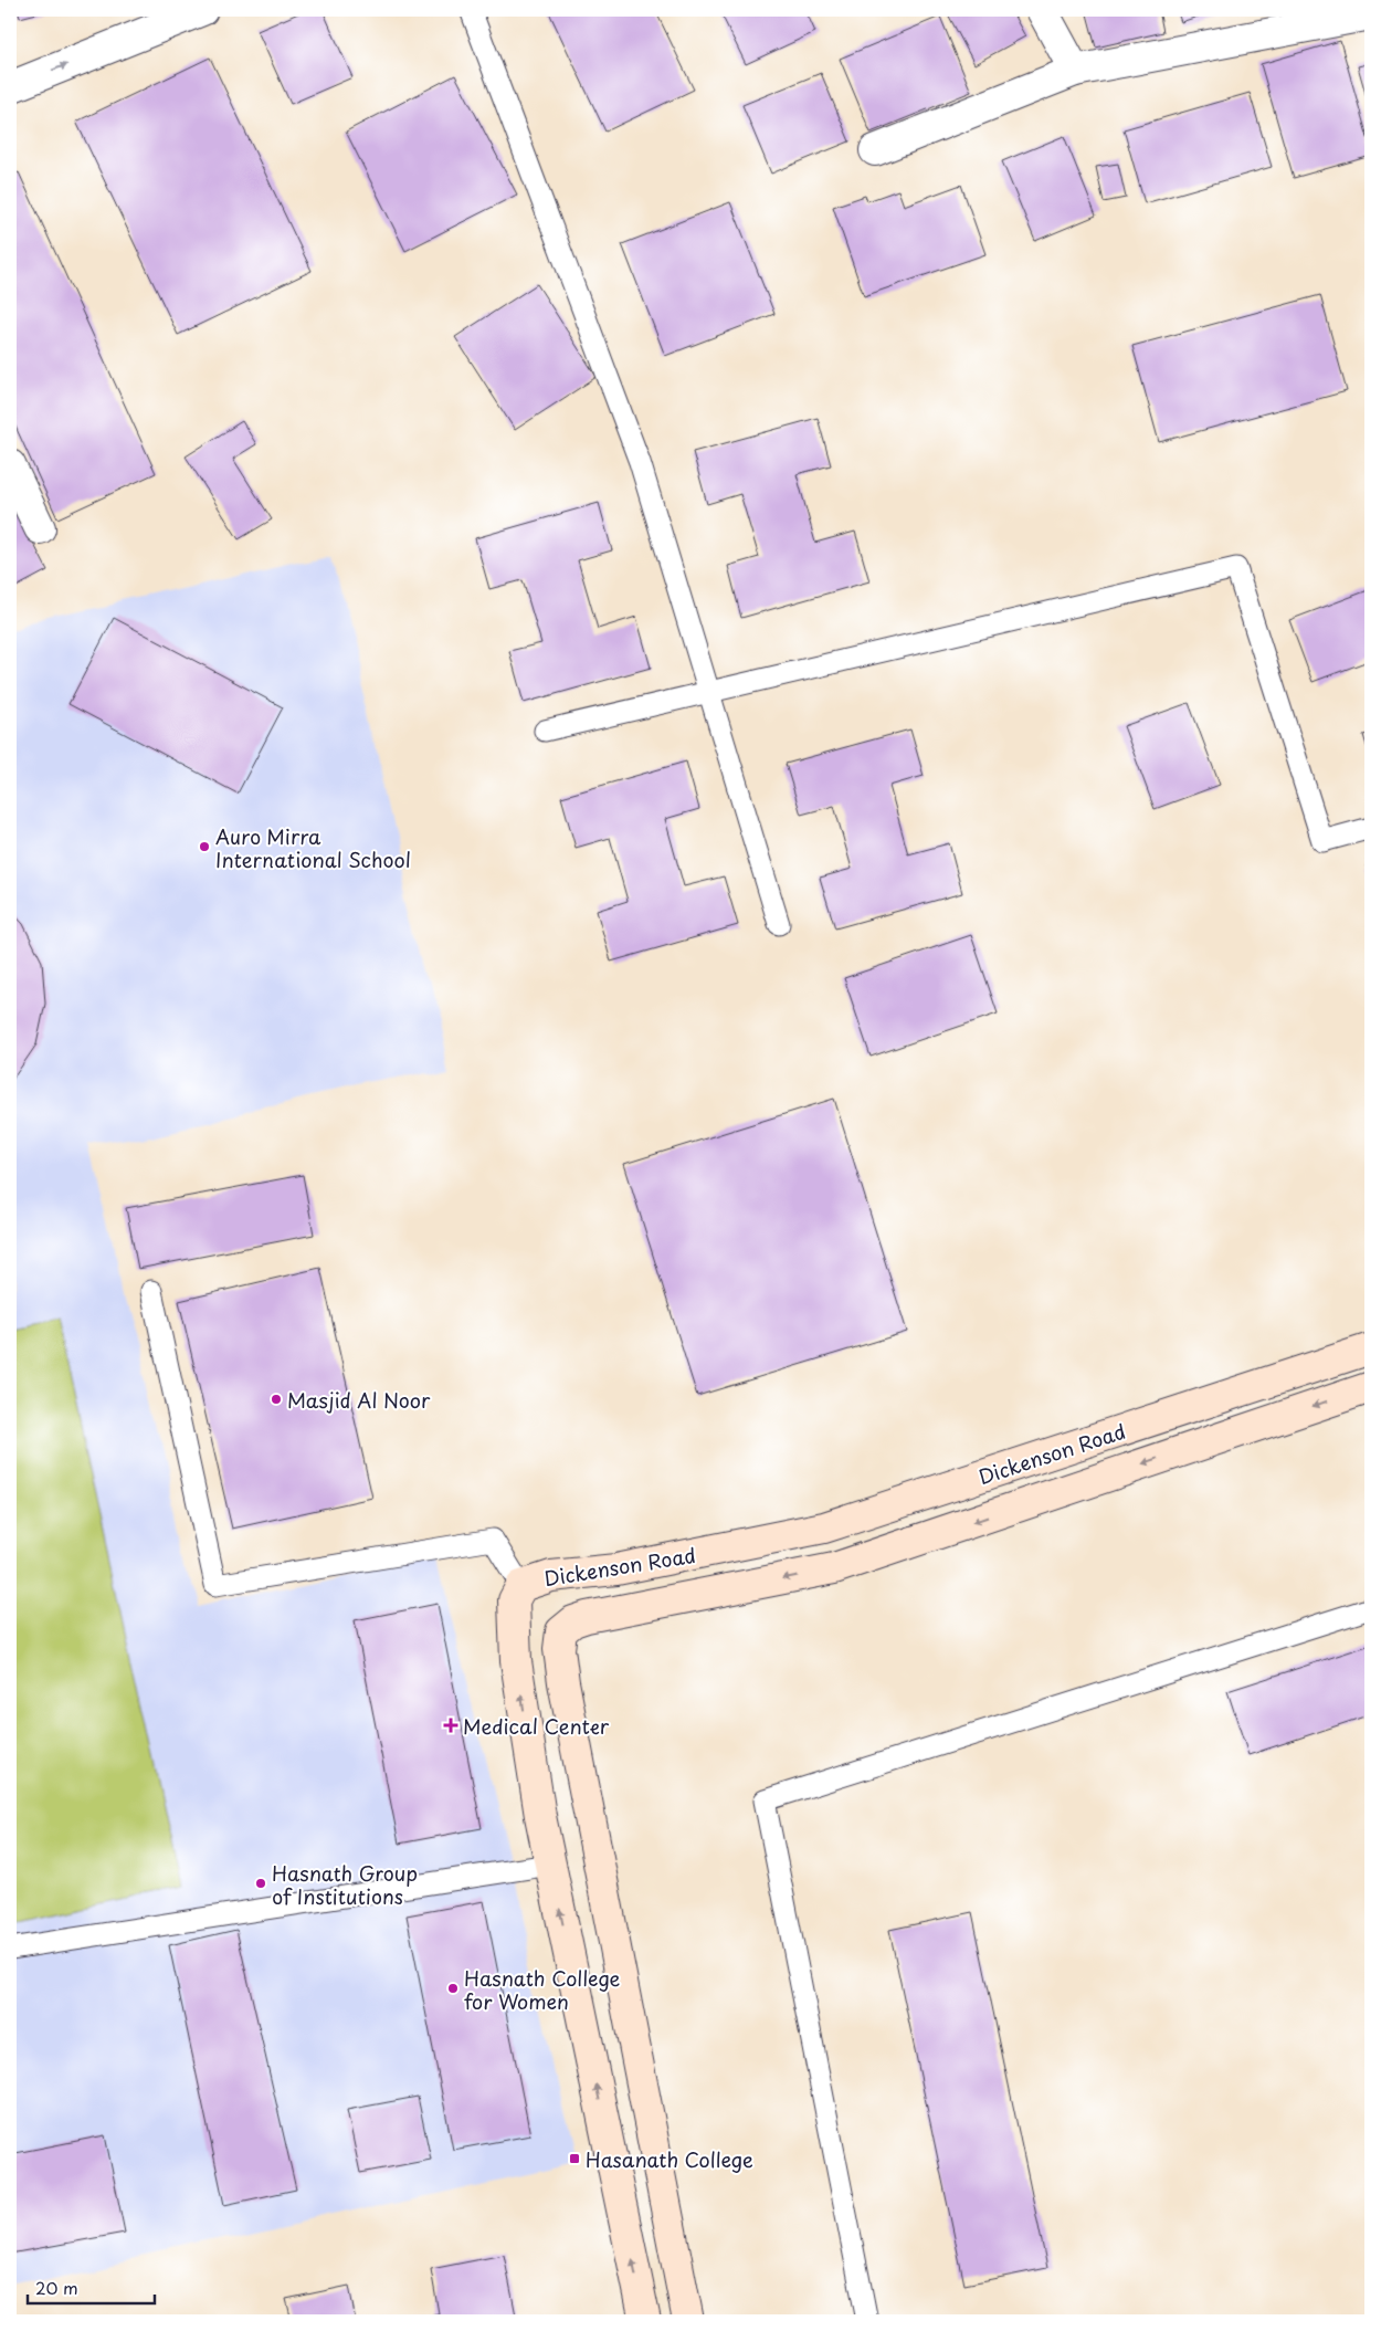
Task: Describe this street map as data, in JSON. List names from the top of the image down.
{
  "streets": {
    "main road": ["Dickenson Road"]
  },
  "places": {
    "other": [
      "Auro Mirra International School",
      "Masjid Al Noor",
      "Hasnath Group of Institutions",
      "Hasnath College for Women"
    ],
    "health": ["Medical Center"],
    "transit": ["Hasanath College"]
  },
  "scale_bar": "20 m"
}
